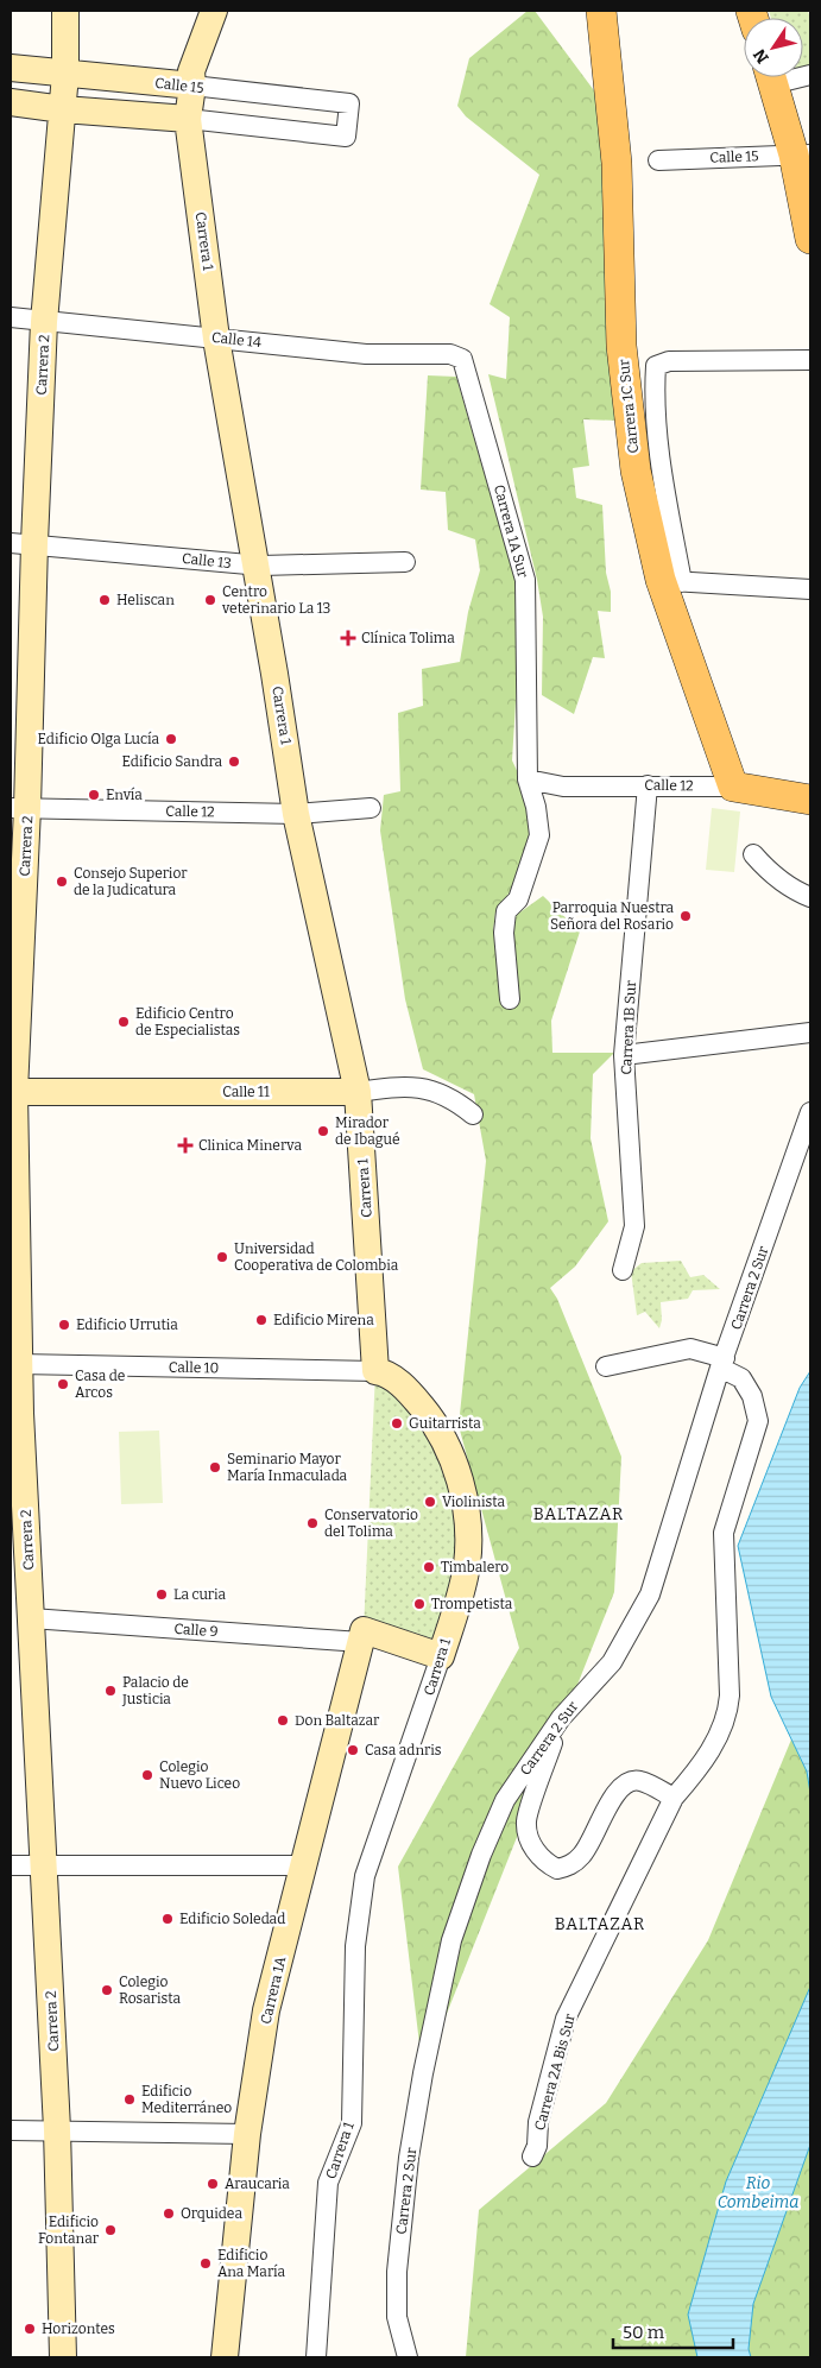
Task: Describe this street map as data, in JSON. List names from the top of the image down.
{
  "streets": {
    "main road": [
      "Calle 15",
      "Carrera 1",
      "Carrera 2",
      "Carrera 1C Sur",
      "Calle 12",
      "Calle 11",
      "Calle 9",
      "Carrera 1A"
    ],
    "street": [
      "Calle 14",
      "Carrera 1A Sur",
      "Calle 13",
      "Carrera 1B Sur",
      "Carrera 2 Sur",
      "Calle 10",
      "Carrera 2A Bis Sur"
    ]
  },
  "crossings": [
    ["Calle 15", "Carrera 1"],
    ["Calle 15", "Carrera 2"],
    ["Carrera 1", "Calle 14"],
    ["Carrera 1", "Calle 13"],
    ["Carrera 1", "Calle 12"],
    ["Carrera 1", "Calle 11"],
    ["Carrera 1", "Calle 10"],
    ["Carrera 1", "Calle 9"],
    ["Calle 14", "Carrera 2"],
    ["Calle 14", "Carrera 1A Sur"],
    ["Carrera 2", "Calle 13"],
    ["Carrera 2", "Calle 12"],
    ["Carrera 2", "Calle 11"],
    ["Carrera 2", "Calle 10"],
    ["Carrera 2", "Calle 9"],
    ["Carrera 1C Sur", "Calle 12"],
    ["Carrera 1A Sur", "Calle 12"],
    ["Calle 12", "Carrera 1B Sur"],
    ["Carrera 2 Sur", "Carrera 2A Bis Sur"],
    ["Calle 9", "Carrera 1A"]
  ],
  "districts": ["BALTAZAR", "BALTAZAR"],
  "water": ["Rio Combeima"],
  "places": {
    "other": [
      "Heliscan",
      "Centro veterinario La 13",
      "Edificio Olga Lucía",
      "Edificio Sandra",
      "Envía",
      "Consejo Superior de la Judicatura",
      "Parroquia Nuestra Señora del Rosario",
      "Edificio Centro de Especialistas",
      "Mirador de Ibagué",
      "Universidad Cooperativa de Colombia",
      "Edificio Mirena",
      "Edificio Urrutia",
      "Casa de Arcos",
      "Guitarrista",
      "Seminario Mayor María Inmaculada",
      "Violinista",
      "Conservatorio del Tolima",
      "Timbalero",
      "La curia",
      "Trompetista",
      "Palacio de Justicia",
      "Don Baltazar",
      "Casa adnris",
      "Colegio Nuevo Liceo",
      "Edificio Soledad",
      "Colegio Rosarista",
      "Edificio Mediterráneo",
      "Araucaria",
      "Orquidea",
      "Edificio Fontanar",
      "Edificio Ana María",
      "Horizontes"
    ],
    "health": ["Clínica Tolima", "Clinica Minerva"]
  },
  "scale_bar": "50 m",
  "north": "bottom left"
}
